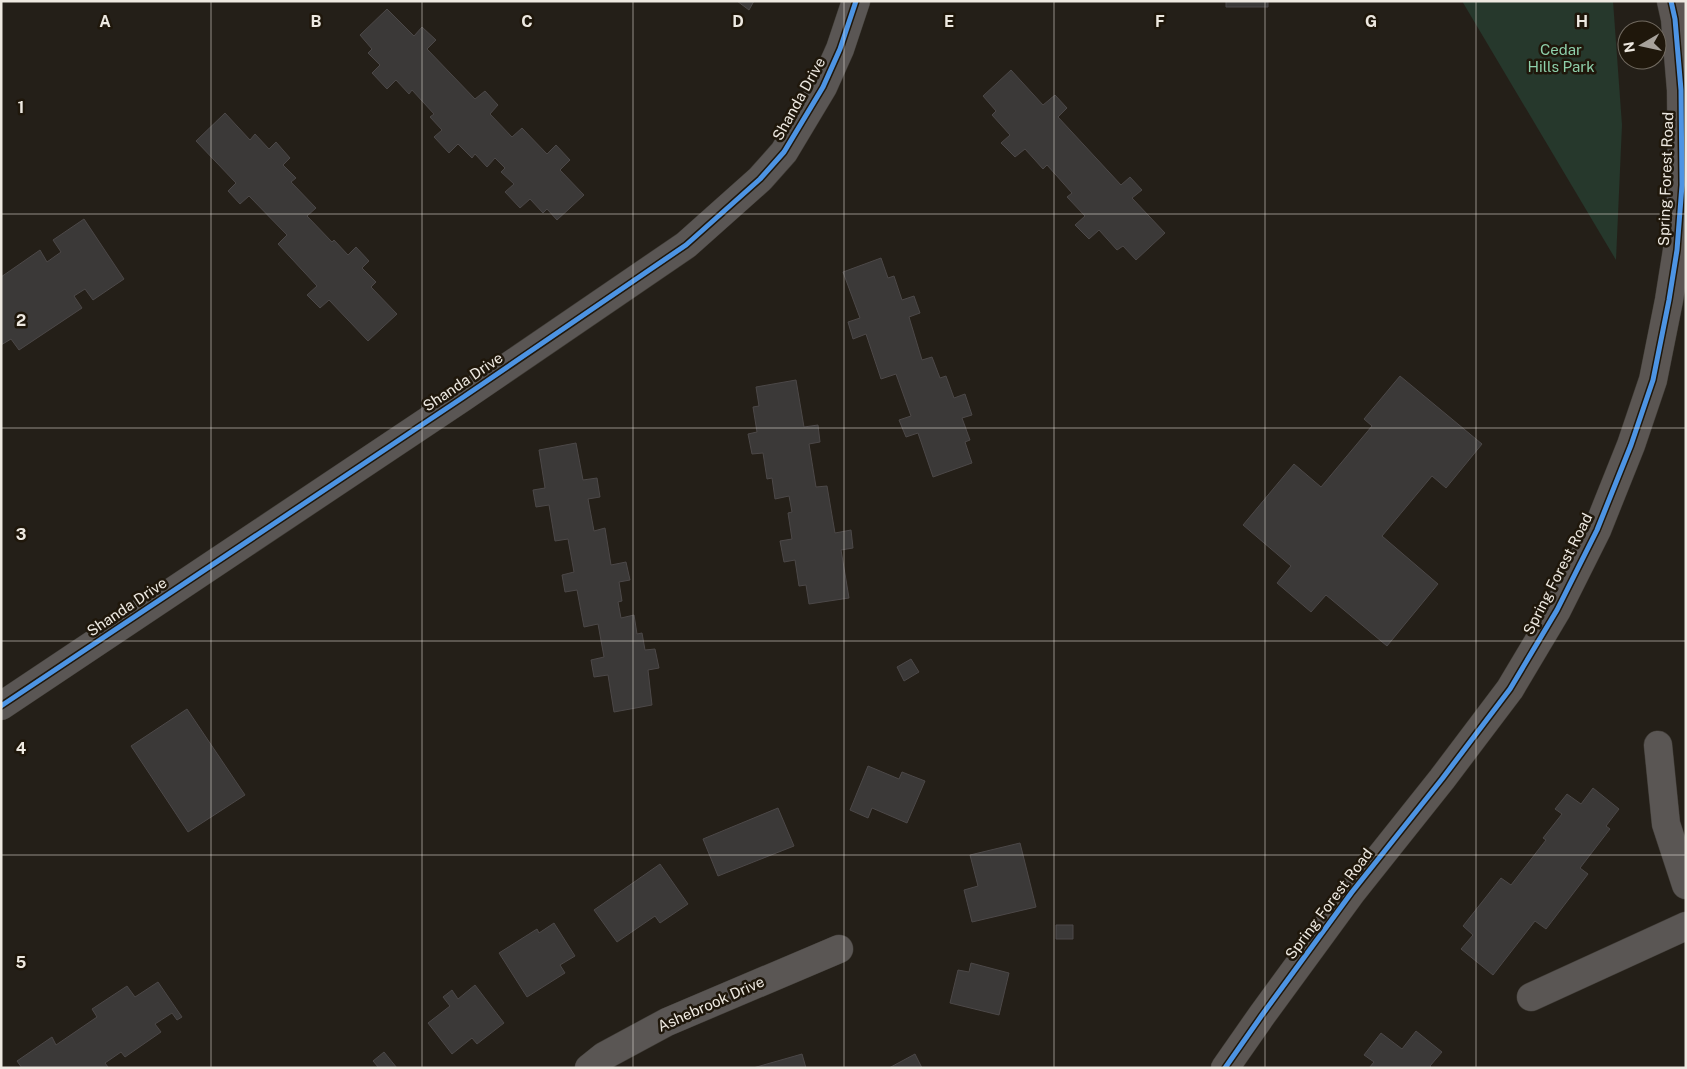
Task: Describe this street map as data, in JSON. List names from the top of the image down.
{
  "streets": {
    "main road": ["Spring Forest Road"],
    "street": ["Shanda Drive", "Ashebrook Drive"]
  },
  "parks": ["Cedar Hills Park"],
  "north": "left",
  "grid": {
    "columns": [
      "A",
      "B",
      "C",
      "D",
      "E",
      "F",
      "G",
      "H"
    ],
    "rows": [
      "1",
      "2",
      "3",
      "4",
      "5"
    ]
  }
}
